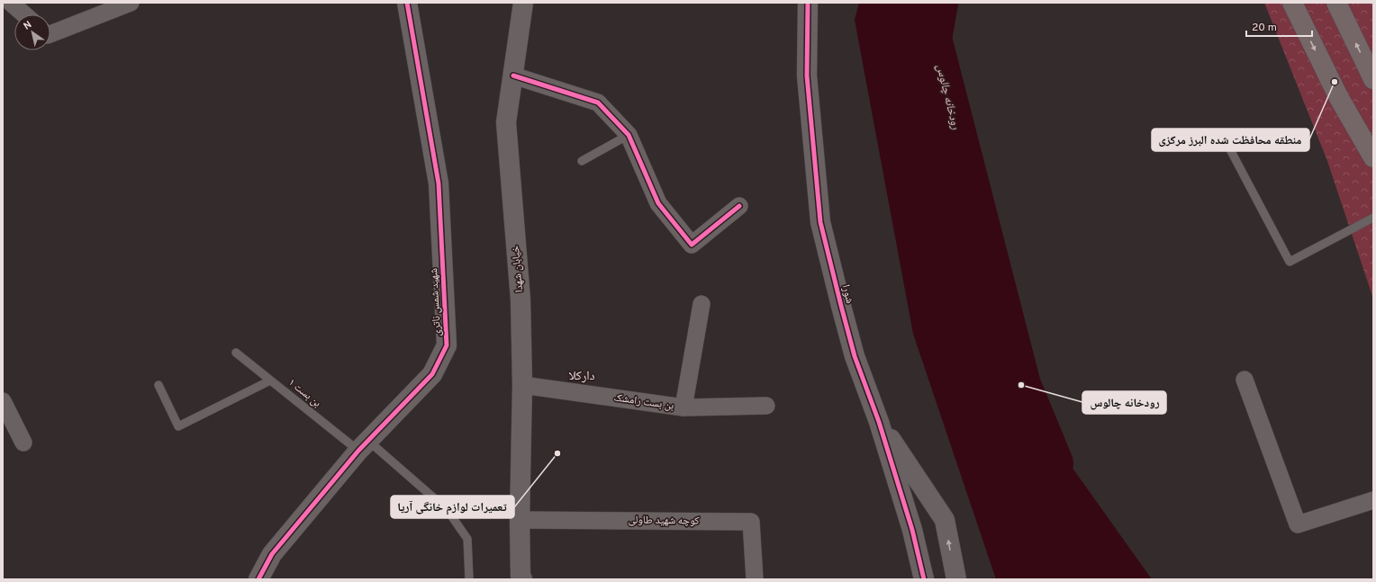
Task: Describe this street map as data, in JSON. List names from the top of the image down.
{
  "streets": {
    "street": [
      "خیابان شهدا",
      "شورا",
      "شهید شمس ناتری",
      "بن بست رامشک",
      "کوچه شهید طاولی"
    ],
    "lane": ["بن بست ۱"]
  },
  "crossings": [
    ["خیابان شهدا", "بن بست رامشک"],
    ["خیابان شهدا", "کوچه شهید طاولی"],
    ["شهید شمس ناتری", "بن بست ۱"]
  ],
  "districts": ["دارکلا"],
  "water": ["رودخانه چالوس"],
  "places": ["منطقه محافظت شده البرز مرکزی", "رودخانه چالوس", "تعمیرات لوازم خانگی آریا"],
  "scale_bar": "20 m",
  "north": "top left"
}
